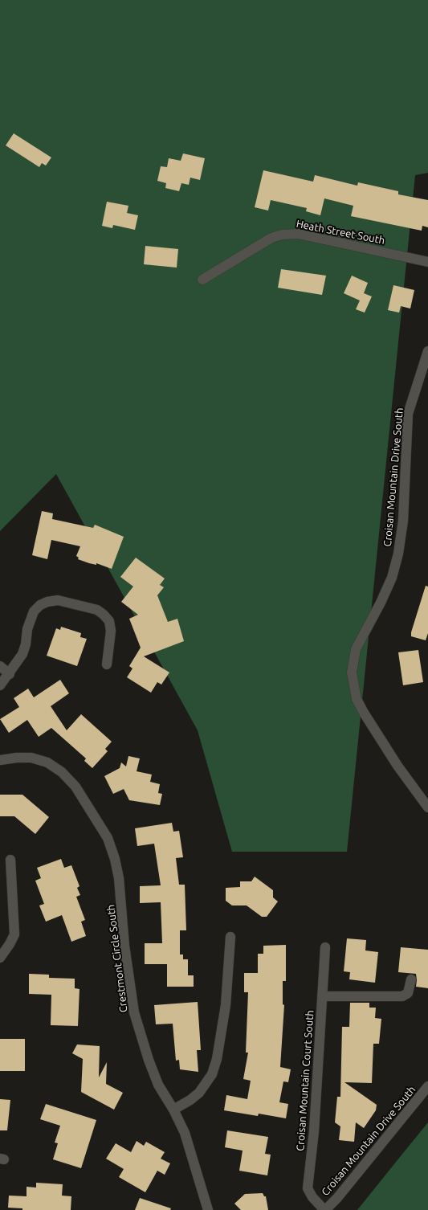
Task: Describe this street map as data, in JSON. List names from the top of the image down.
{
  "streets": {
    "street": [
      "Heath Street South",
      "Croisan Mountain Drive South",
      "Crestmont Circle South",
      "Croisan Mountain Court South"
    ]
  },
  "crossings": [
    ["Croisan Mountain Drive South", "Croisan Mountain Court South"]
  ]
}
